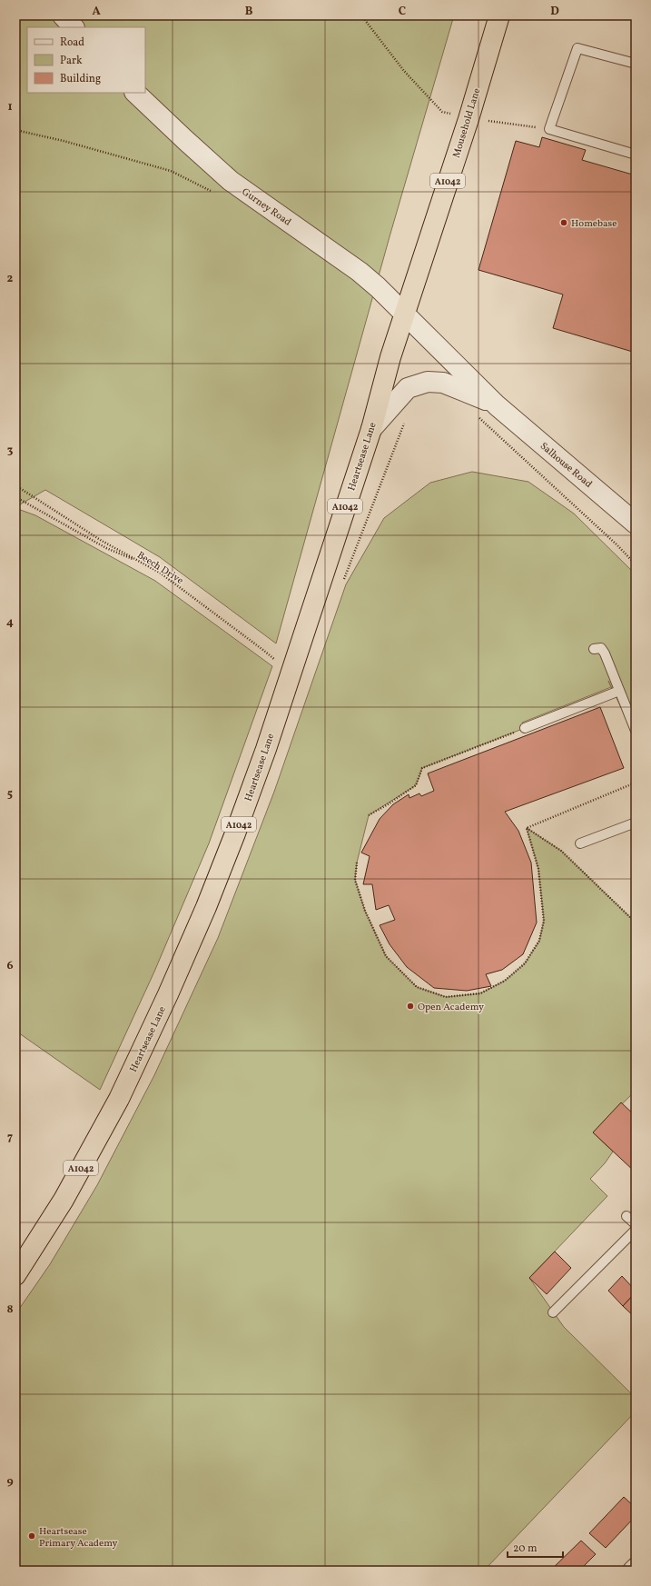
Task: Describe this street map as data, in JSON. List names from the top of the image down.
{
  "streets": {
    "highway": ["Mousehold Lane", "A1042", "Heartsease Lane"],
    "street": ["Gurney Road", "Salhouse Road"],
    "path": ["Beech Drive"]
  },
  "crossings": [
    ["Mousehold Lane", "Gurney Road"],
    ["Mousehold Lane", "Heartsease Lane"],
    ["Mousehold Lane", "Salhouse Road"],
    ["Gurney Road", "Heartsease Lane"],
    ["Gurney Road", "Salhouse Road"],
    ["Heartsease Lane", "Salhouse Road"],
    ["Heartsease Lane", "Beech Drive"]
  ],
  "places": ["Homebase", "Open Academy", "Heartsease Primary Academy"],
  "legend": ["Road", "Park", "Building"],
  "scale_bar": "20 m",
  "grid": {
    "columns": [
      "A",
      "B",
      "C",
      "D"
    ],
    "rows": [
      "1",
      "2",
      "3",
      "4",
      "5",
      "6",
      "7",
      "8",
      "9"
    ]
  }
}
